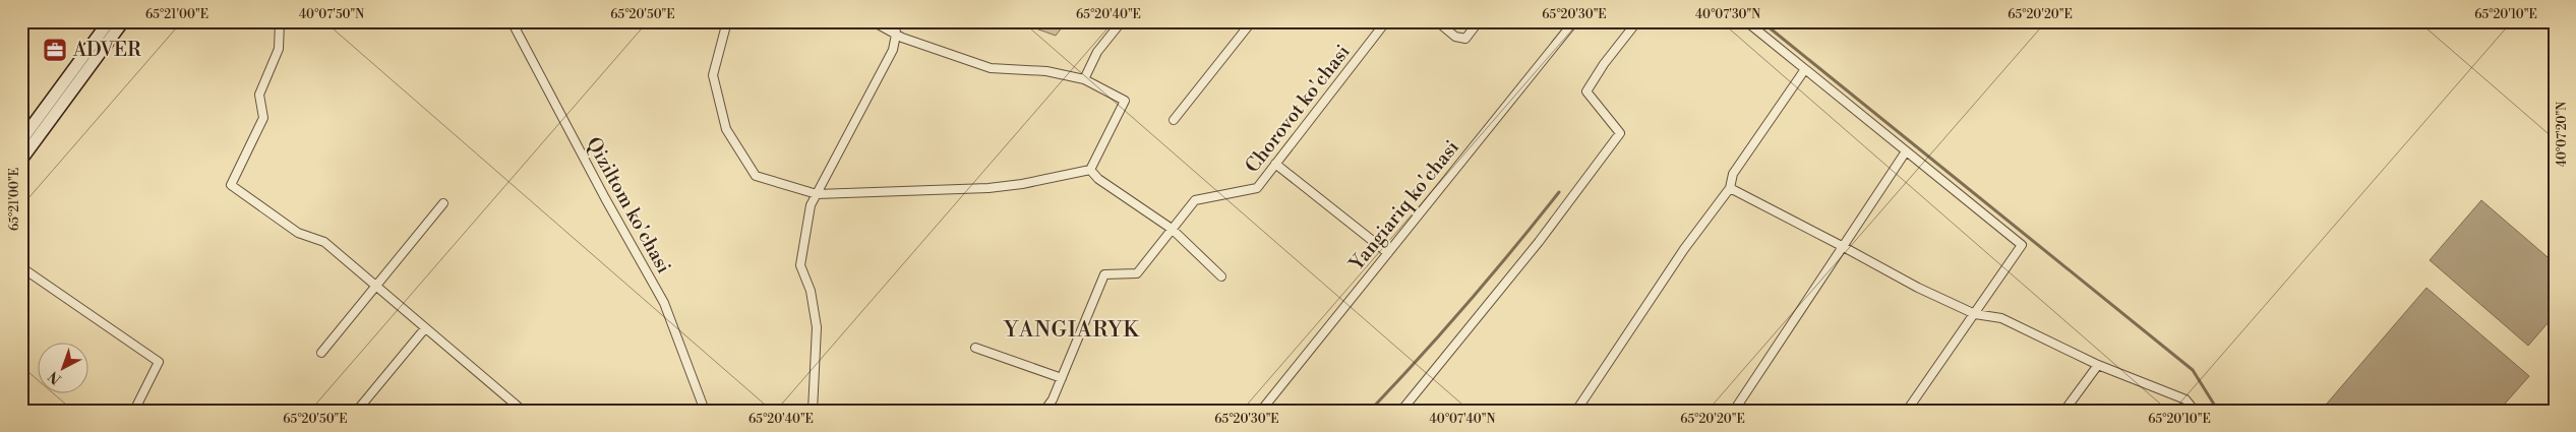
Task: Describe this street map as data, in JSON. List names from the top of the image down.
{
  "streets": {
    "street": ["Chorovot ko'chasi", "Qiziltom ko'chasi", "Yangiariq ko'chasi"]
  },
  "districts": ["YANGIARYK"],
  "places": {
    "office": ["ADVER"]
  },
  "north": "bottom left",
  "coordinates": [
    "65°21'00\"E",
    "40°07'50\"N",
    "65°20'50\"E",
    "65°20'40\"E",
    "65°20'30\"E",
    "40°07'30\"N",
    "65°20'20\"E",
    "65°20'10\"E",
    "40°07'20\"N",
    "40°07'40\"N"
  ]
}
